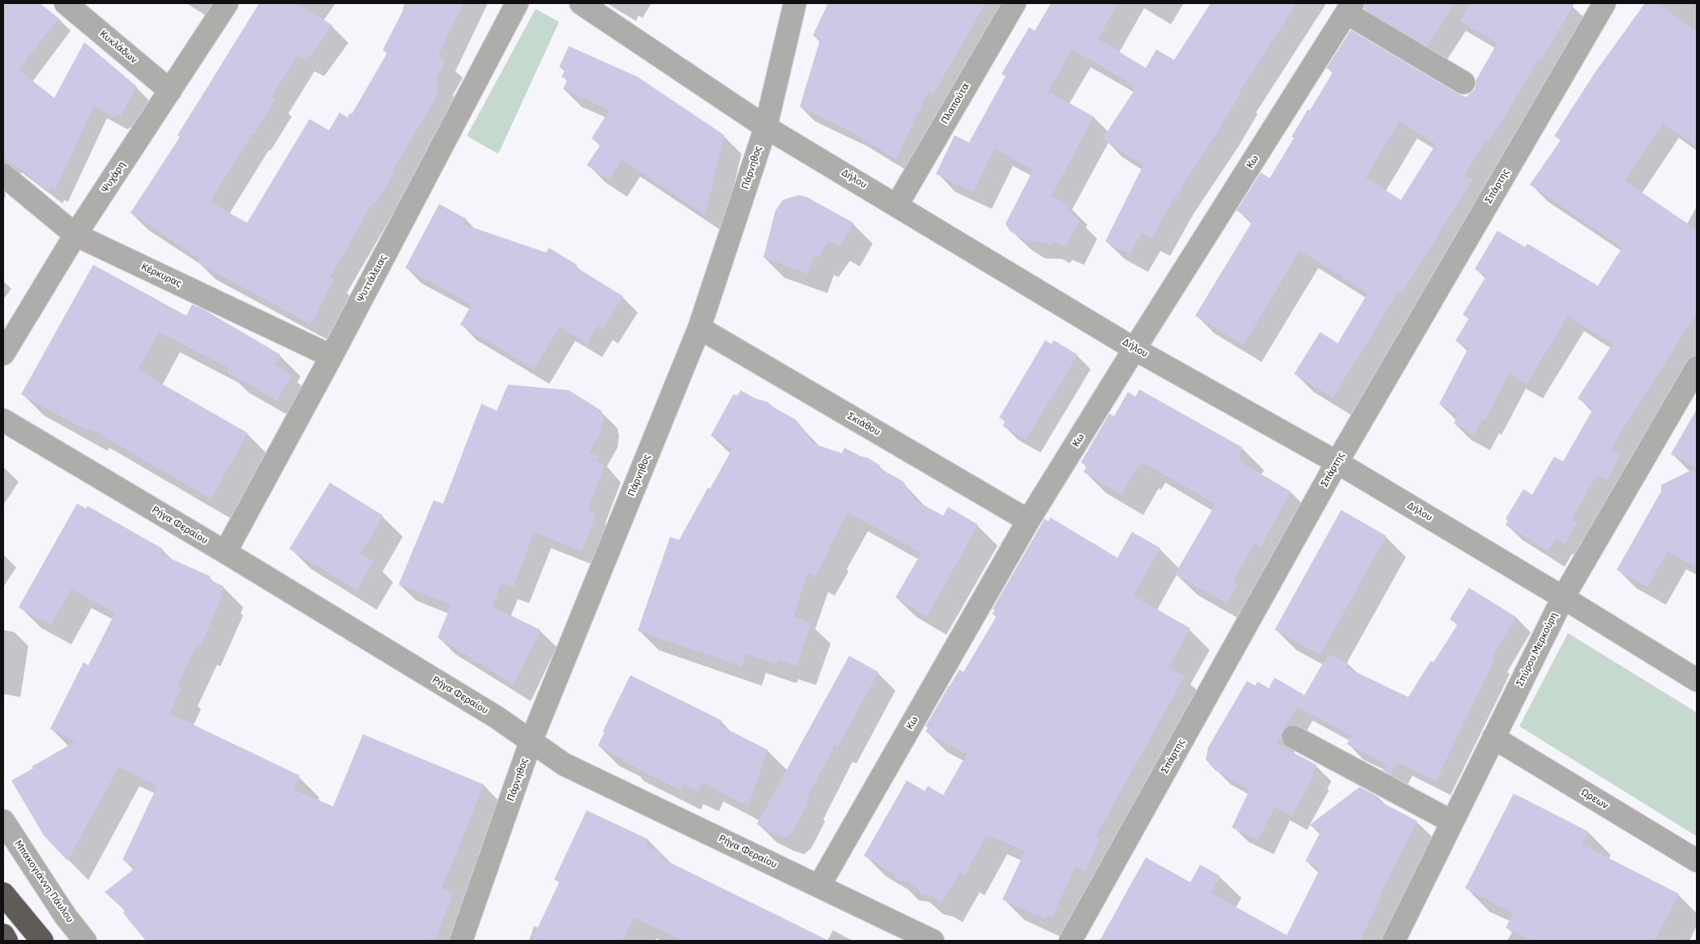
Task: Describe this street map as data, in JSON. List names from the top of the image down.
{
  "streets": {
    "street": [
      "Κυκλάδων",
      "Πλαπούτα",
      "Κω",
      "Πάρνηθος",
      "Ψυχάρη",
      "Δήλου",
      "Σπάρτης",
      "Κέρκυρας",
      "Ψυττάλειας",
      "Σκιάθου",
      "Ρήγα Φεραίου",
      "Σπύρου Μερκούρη",
      "Ωρεων",
      "Μπακογιάννη Πάυλου"
    ]
  },
  "crossings": [
    ["Κυκλάδων", "Ψυχάρη"],
    ["Πλαπούτα", "Δήλου"],
    ["Κω", "Δήλου"],
    ["Κω", "Σκιάθου"],
    ["Κω", "Ρήγα Φεραίου"],
    ["Πάρνηθος", "Δήλου"],
    ["Πάρνηθος", "Σκιάθου"],
    ["Πάρνηθος", "Ρήγα Φεραίου"],
    ["Ψυχάρη", "Κέρκυρας"],
    ["Δήλου", "Σπάρτης"],
    ["Δήλου", "Σπύρου Μερκούρη"],
    ["Κέρκυρας", "Ψυττάλειας"],
    ["Ψυττάλειας", "Ρήγα Φεραίου"],
    ["Σπύρου Μερκούρη", "Ωρεων"]
  ]
}
